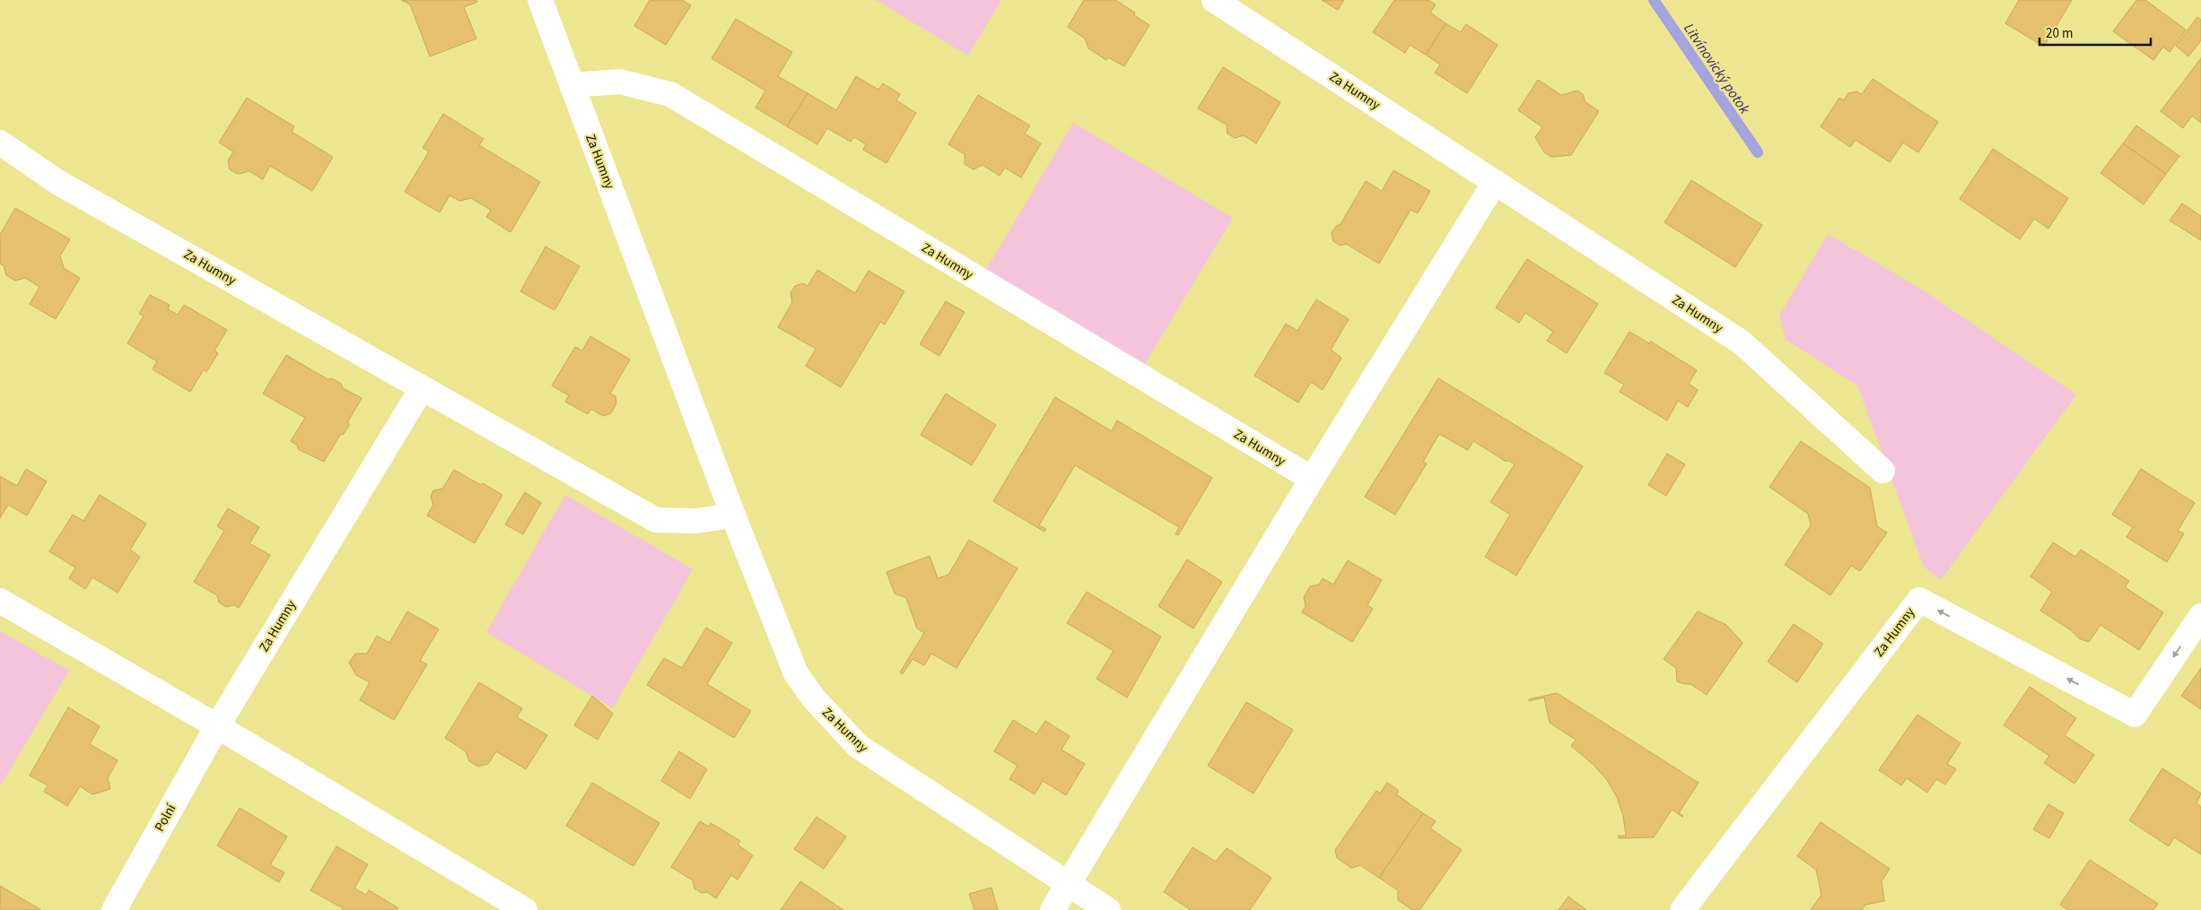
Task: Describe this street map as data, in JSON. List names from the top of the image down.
{
  "streets": {
    "street": ["Za Humny", "Polní"]
  },
  "crossings": [
    ["Za Humny", "Polní"]
  ],
  "water": ["Litvínovický potok"],
  "scale_bar": "20 m"
}
